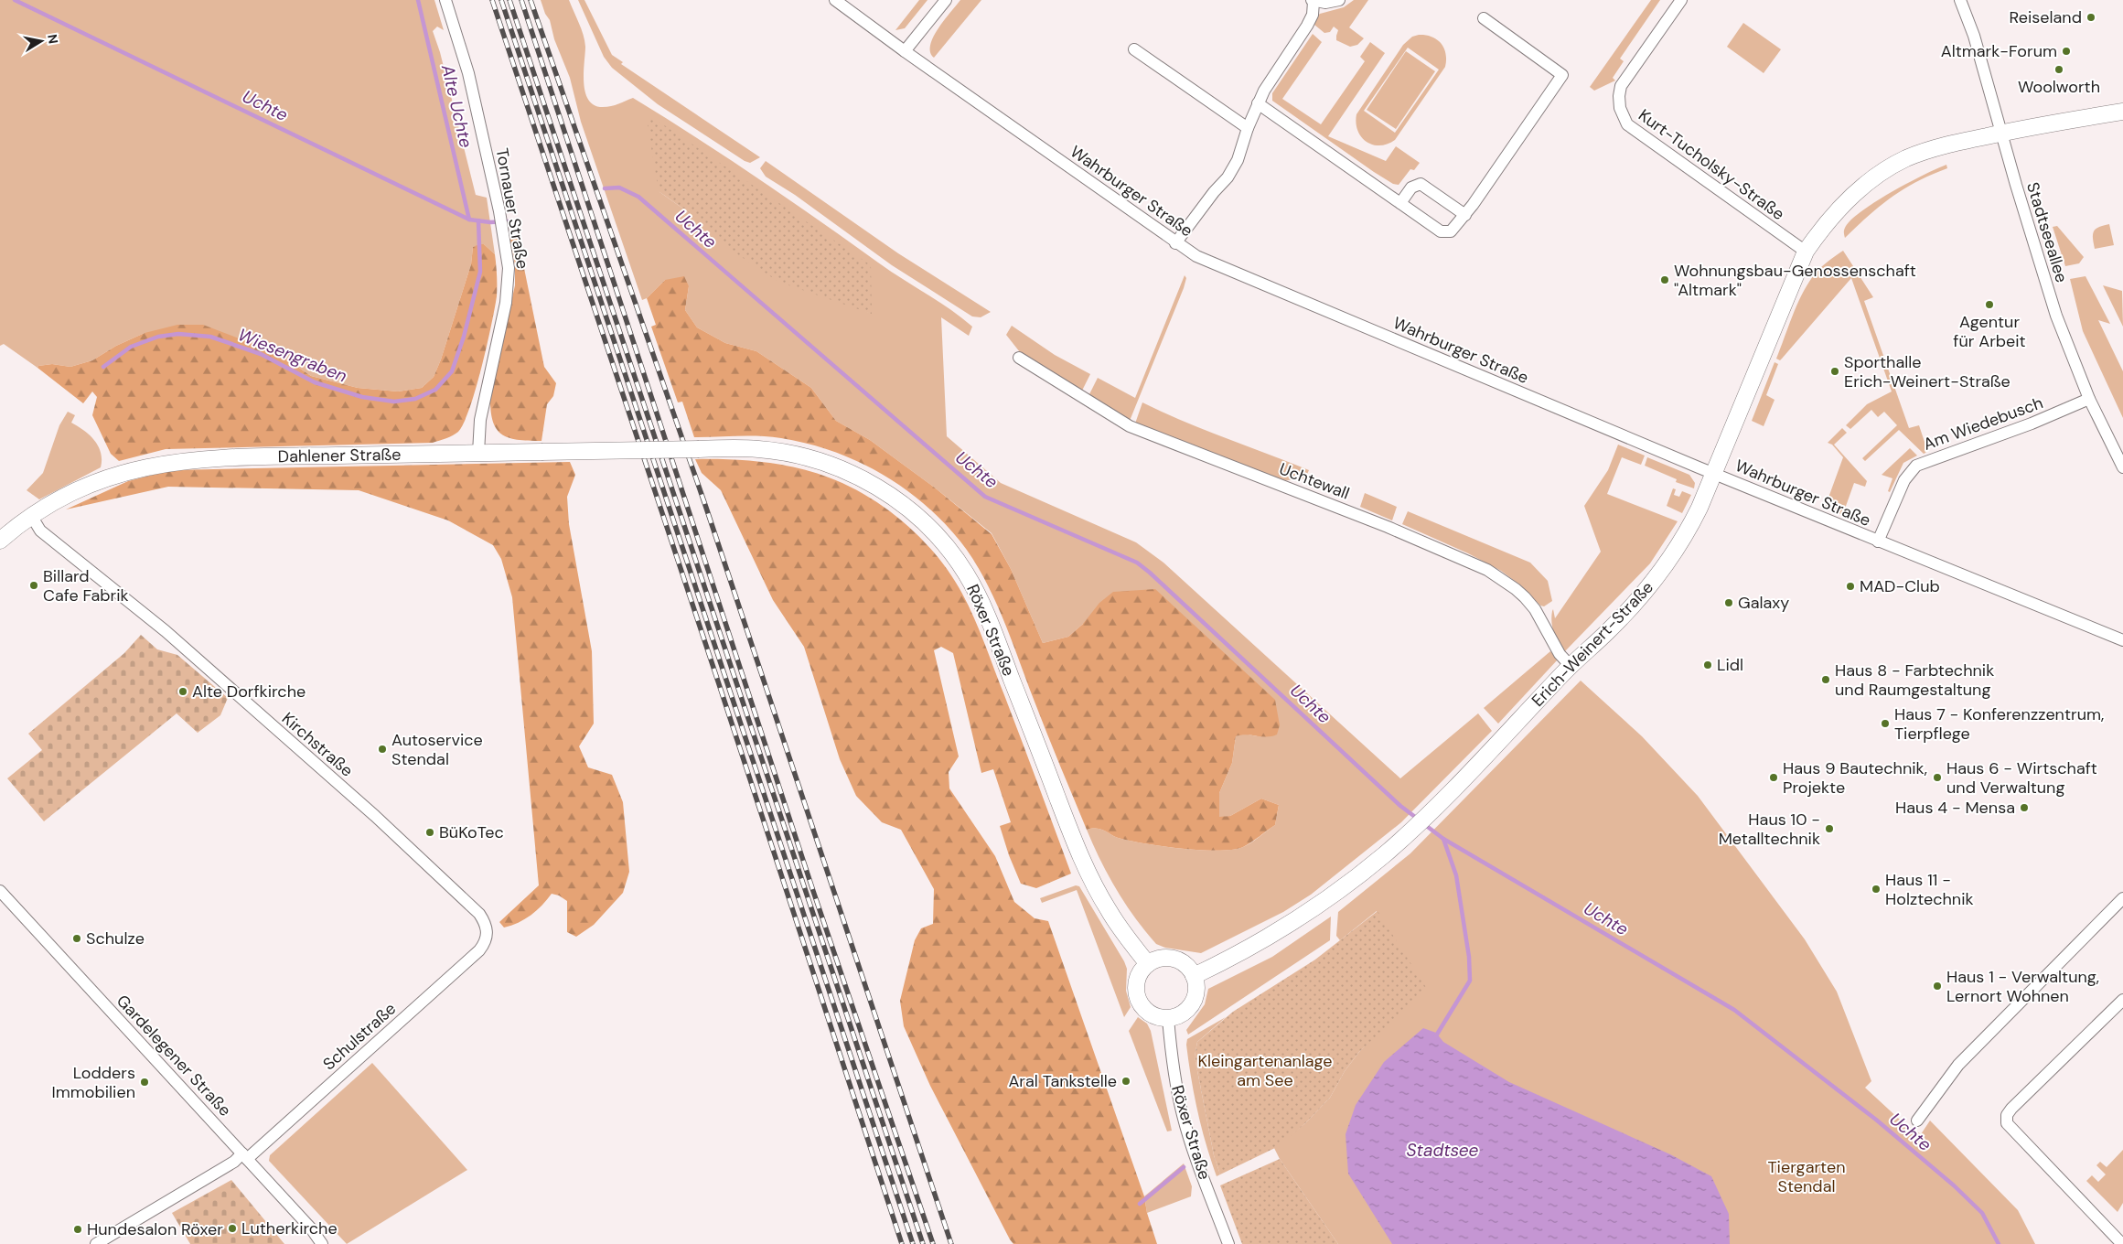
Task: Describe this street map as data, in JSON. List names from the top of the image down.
{
  "streets": {
    "street": [
      "Kurt-Tucholsky-Straße",
      "Wahrburger Straße",
      "Tornauer Straße",
      "Stadtseeallee",
      "Am Wiedebusch",
      "Dahlener Straße",
      "Uchtewall",
      "Röxer Straße",
      "Erich-Weinert-Straße",
      "Kirchstraße",
      "Schulstraße",
      "Gardelegener Straße"
    ]
  },
  "crossings": [
    ["Kurt-Tucholsky-Straße", "Erich-Weinert-Straße"],
    ["Wahrburger Straße", "Am Wiedebusch"],
    ["Wahrburger Straße", "Erich-Weinert-Straße"],
    ["Tornauer Straße", "Dahlener Straße"],
    ["Stadtseeallee", "Am Wiedebusch"],
    ["Stadtseeallee", "Erich-Weinert-Straße"],
    ["Dahlener Straße", "Röxer Straße"],
    ["Dahlener Straße", "Kirchstraße"],
    ["Uchtewall", "Erich-Weinert-Straße"],
    ["Röxer Straße", "Erich-Weinert-Straße"],
    ["Kirchstraße", "Schulstraße"],
    ["Schulstraße", "Gardelegener Straße"]
  ],
  "water": [
    "Uchte",
    "Alte Uchte",
    "Wiesengraben",
    "Stadtsee"
  ],
  "parks": ["Kleingartenanlage am See", "Tiergarten Stendal"],
  "places": [
    "Reiseland",
    "Altmark-Forum",
    "Woolworth",
    "Wohnungsbau-Genossenschaft \"Altmark\"",
    "Agentur für Arbeit",
    "Sporthalle Erich-Weinert-Straße",
    "Billard Cafe Fabrik",
    "MAD-Club",
    "Galaxy",
    "Lidl",
    "Haus 8 - Farbtechnik und Raumgestaltung",
    "Alte Dorfkirche",
    "Haus 7 - Konferenzzentrum, Tierpflege",
    "Autoservice Stendal",
    "Haus 9 Bautechnik, Projekte",
    "Haus 6 - Wirtschaft und Verwaltung",
    "Haus 4 - Mensa",
    "Haus 10 - Metalltechnik",
    "BüKoTec",
    "Haus 11 - Holztechnik",
    "Schulze",
    "Haus 1 - Verwaltung, Lernort Wohnen",
    "Aral Tankstelle",
    "Lodders Immobilien",
    "Lutherkirche",
    "Hundesalon Röxer"
  ],
  "north": "right"
}
